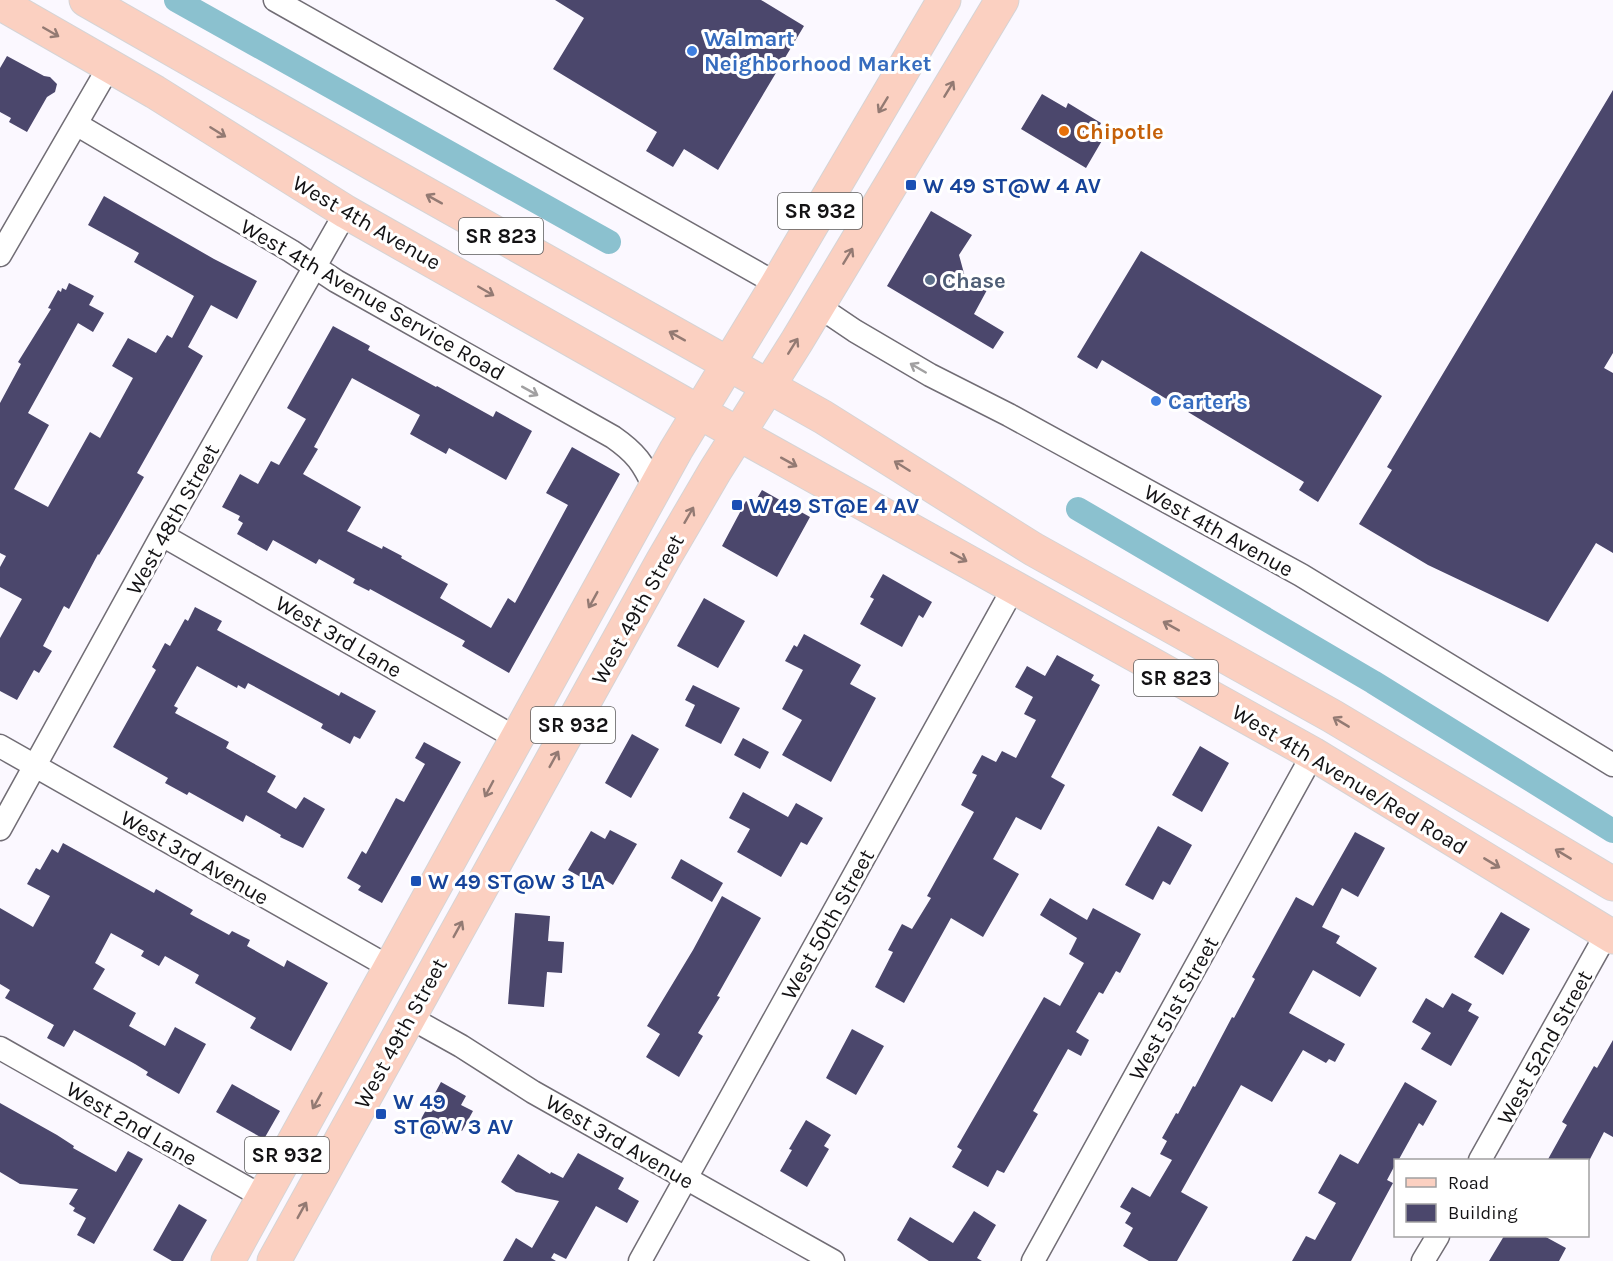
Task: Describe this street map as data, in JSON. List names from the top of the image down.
{
  "streets": {
    "main road": [
      "SR 932",
      "West 4th Avenue",
      "SR 823",
      "West 49th Street",
      "West 4th Avenue/Red Road"
    ],
    "street": [
      "West 4th Avenue Service Road",
      "West 48th Street",
      "West 3rd Lane",
      "West 3rd Avenue",
      "West 50th Street",
      "West 51st Street",
      "West 52nd Street",
      "West 2nd Lane"
    ]
  },
  "crossings": [
    ["West 4th Avenue", "West 48th Street"],
    ["West 4th Avenue", "West 49th Street"],
    ["West 4th Avenue", "West 4th Avenue/Red Road"],
    ["SR 823", "West 49th Street"],
    ["SR 823", "West 4th Avenue/Red Road"],
    ["West 4th Avenue Service Road", "West 48th Street"],
    ["West 4th Avenue Service Road", "West 49th Street"],
    ["West 48th Street", "West 3rd Lane"],
    ["West 48th Street", "West 3rd Avenue"],
    ["West 49th Street", "West 3rd Lane"],
    ["West 49th Street", "West 4th Avenue/Red Road"],
    ["West 49th Street", "West 3rd Avenue"],
    ["West 49th Street", "West 2nd Lane"],
    ["West 4th Avenue/Red Road", "West 50th Street"],
    ["West 4th Avenue/Red Road", "West 51st Street"],
    ["West 4th Avenue/Red Road", "West 52nd Street"],
    ["West 3rd Avenue", "West 50th Street"]
  ],
  "one_way": ["West 4th Avenue Service Road"],
  "places": {
    "other": [
      "Walmart Neighborhood Market",
      "Chipotle",
      "Chase",
      "Carter's"
    ],
    "transit": [
      "W 49 ST@W 4 AV",
      "W 49 ST@E 4 AV",
      "W 49 ST@W 3 LA",
      "W 49 ST@W 3 AV"
    ]
  },
  "legend": ["Road", "Building"]
}
